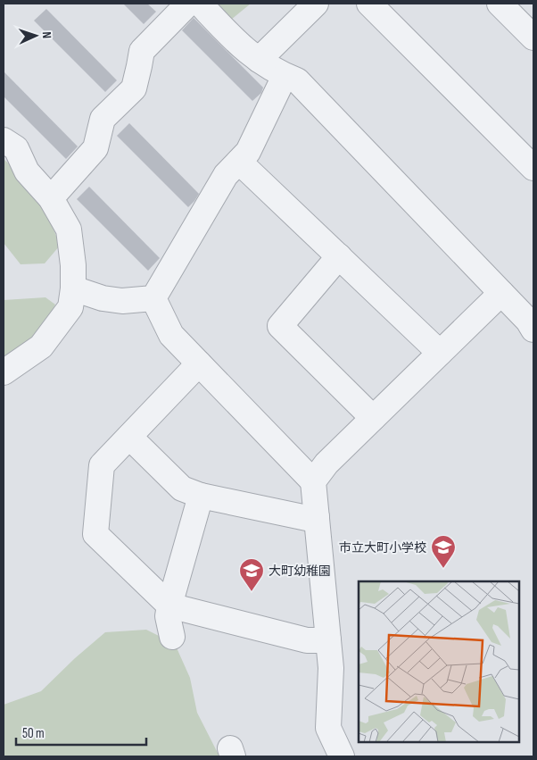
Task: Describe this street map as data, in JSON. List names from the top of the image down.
{
  "places": {
    "school or university": ["市立大町小学校", "大町幼稚園"]
  },
  "scale_bar": "50 m",
  "north": "right"
}
